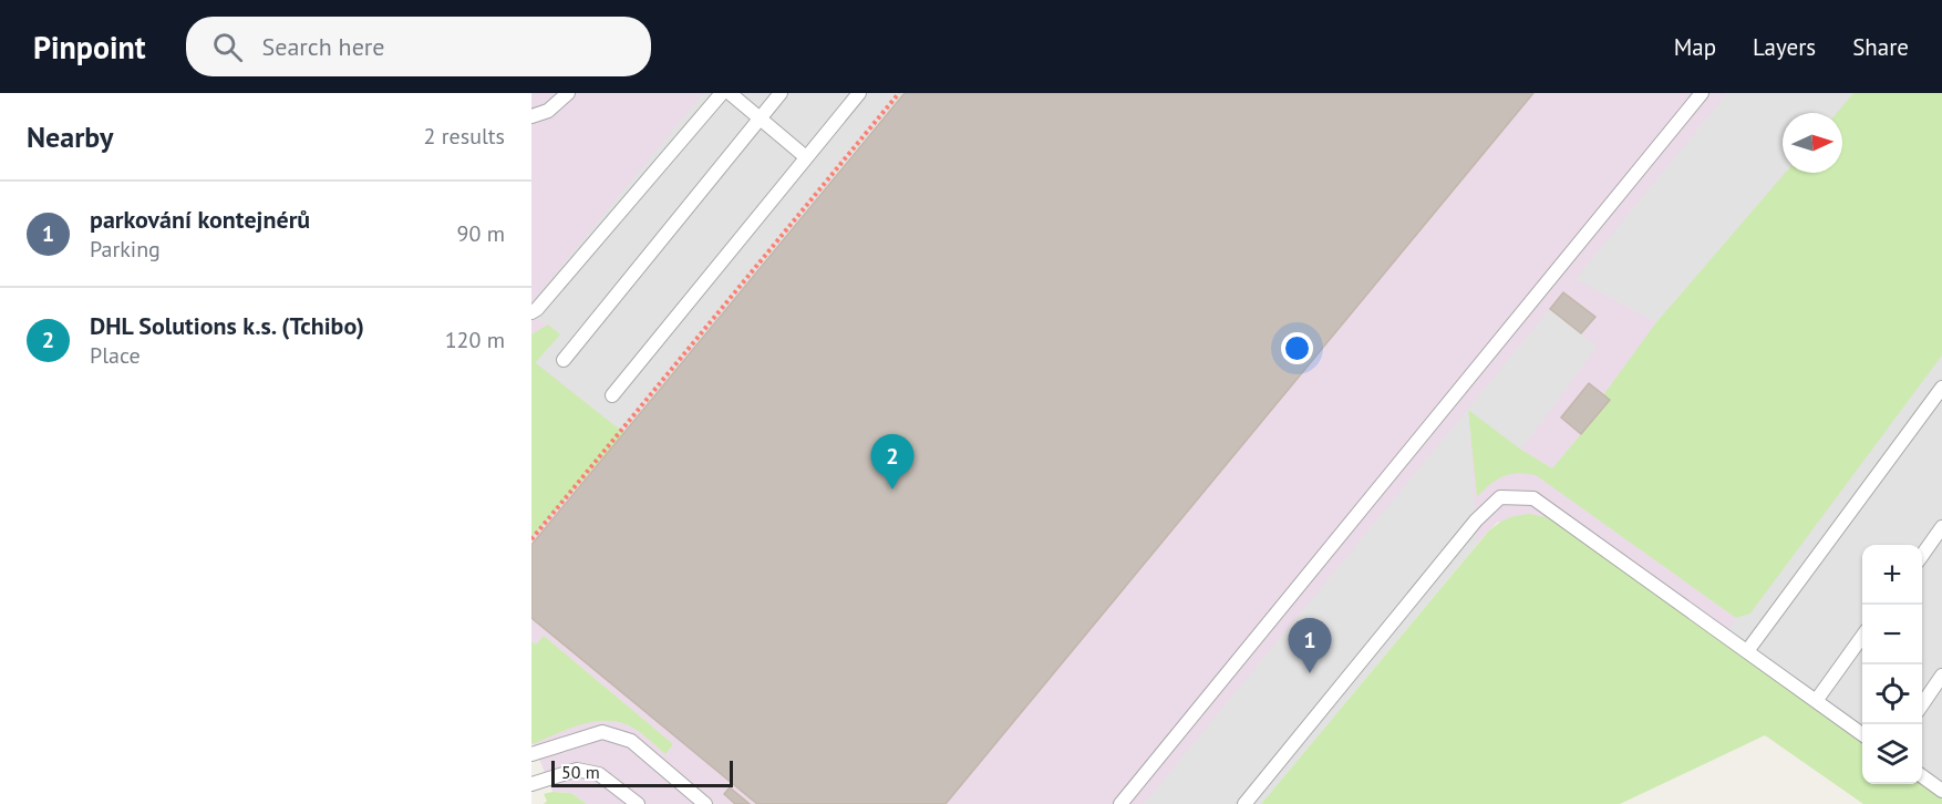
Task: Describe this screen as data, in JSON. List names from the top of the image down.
{
  "scale_bar": "50 m",
  "north": "right",
  "page": {
    "header": "Pinpoint",
    "search": "Search here",
    "nav": ["Map", "Layers", "Share"],
    "heading": ["Nearby", "2 results"],
    "list": [
      {
        "mark": "1",
        "name": "parkování kontejnérů",
        "note": "Parking",
        "value": "90 m"
      },
      {
        "mark": "2",
        "name": "DHL Solutions k.s. (Tchibo)",
        "note": "Place",
        "value": "120 m"
      }
    ],
    "pins": ["2", "1"],
    "map_buttons": ["+", "−"],
    "scale": "50 m"
  }
}
